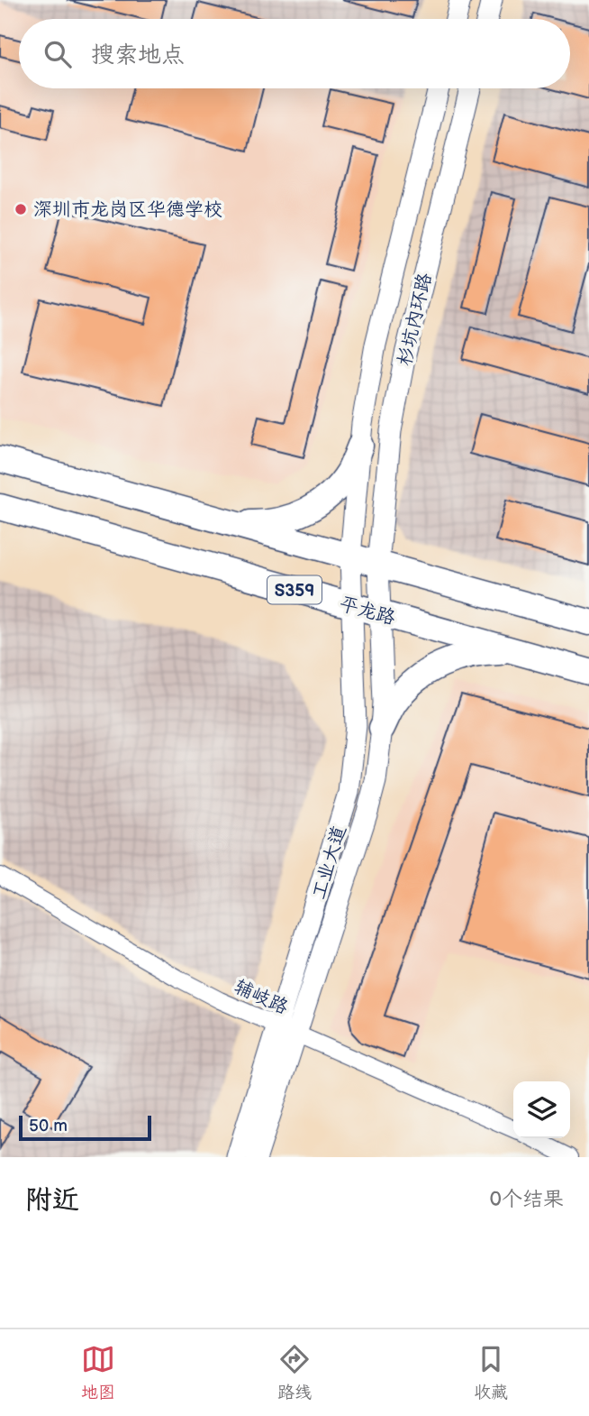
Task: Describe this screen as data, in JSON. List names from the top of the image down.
{
  "streets": {
    "main road": ["S359", "平龙路"],
    "street": ["杉坑内环路", "工业大道", "辅岐路"]
  },
  "crossings": [
    ["杉坑内环路", "S359"],
    ["杉坑内环路", "工业大道"],
    ["S359", "工业大道"],
    ["平龙路", "工业大道"],
    ["工业大道", "辅岐路"]
  ],
  "places": ["深圳市龙岗区华德学校"],
  "scale_bar": "50 m",
  "page": {
    "search": "搜索地点",
    "scale": "50 m",
    "heading": ["附近", "0个结果"],
    "nav": ["地图", "路线", "收藏"]
  }
}
